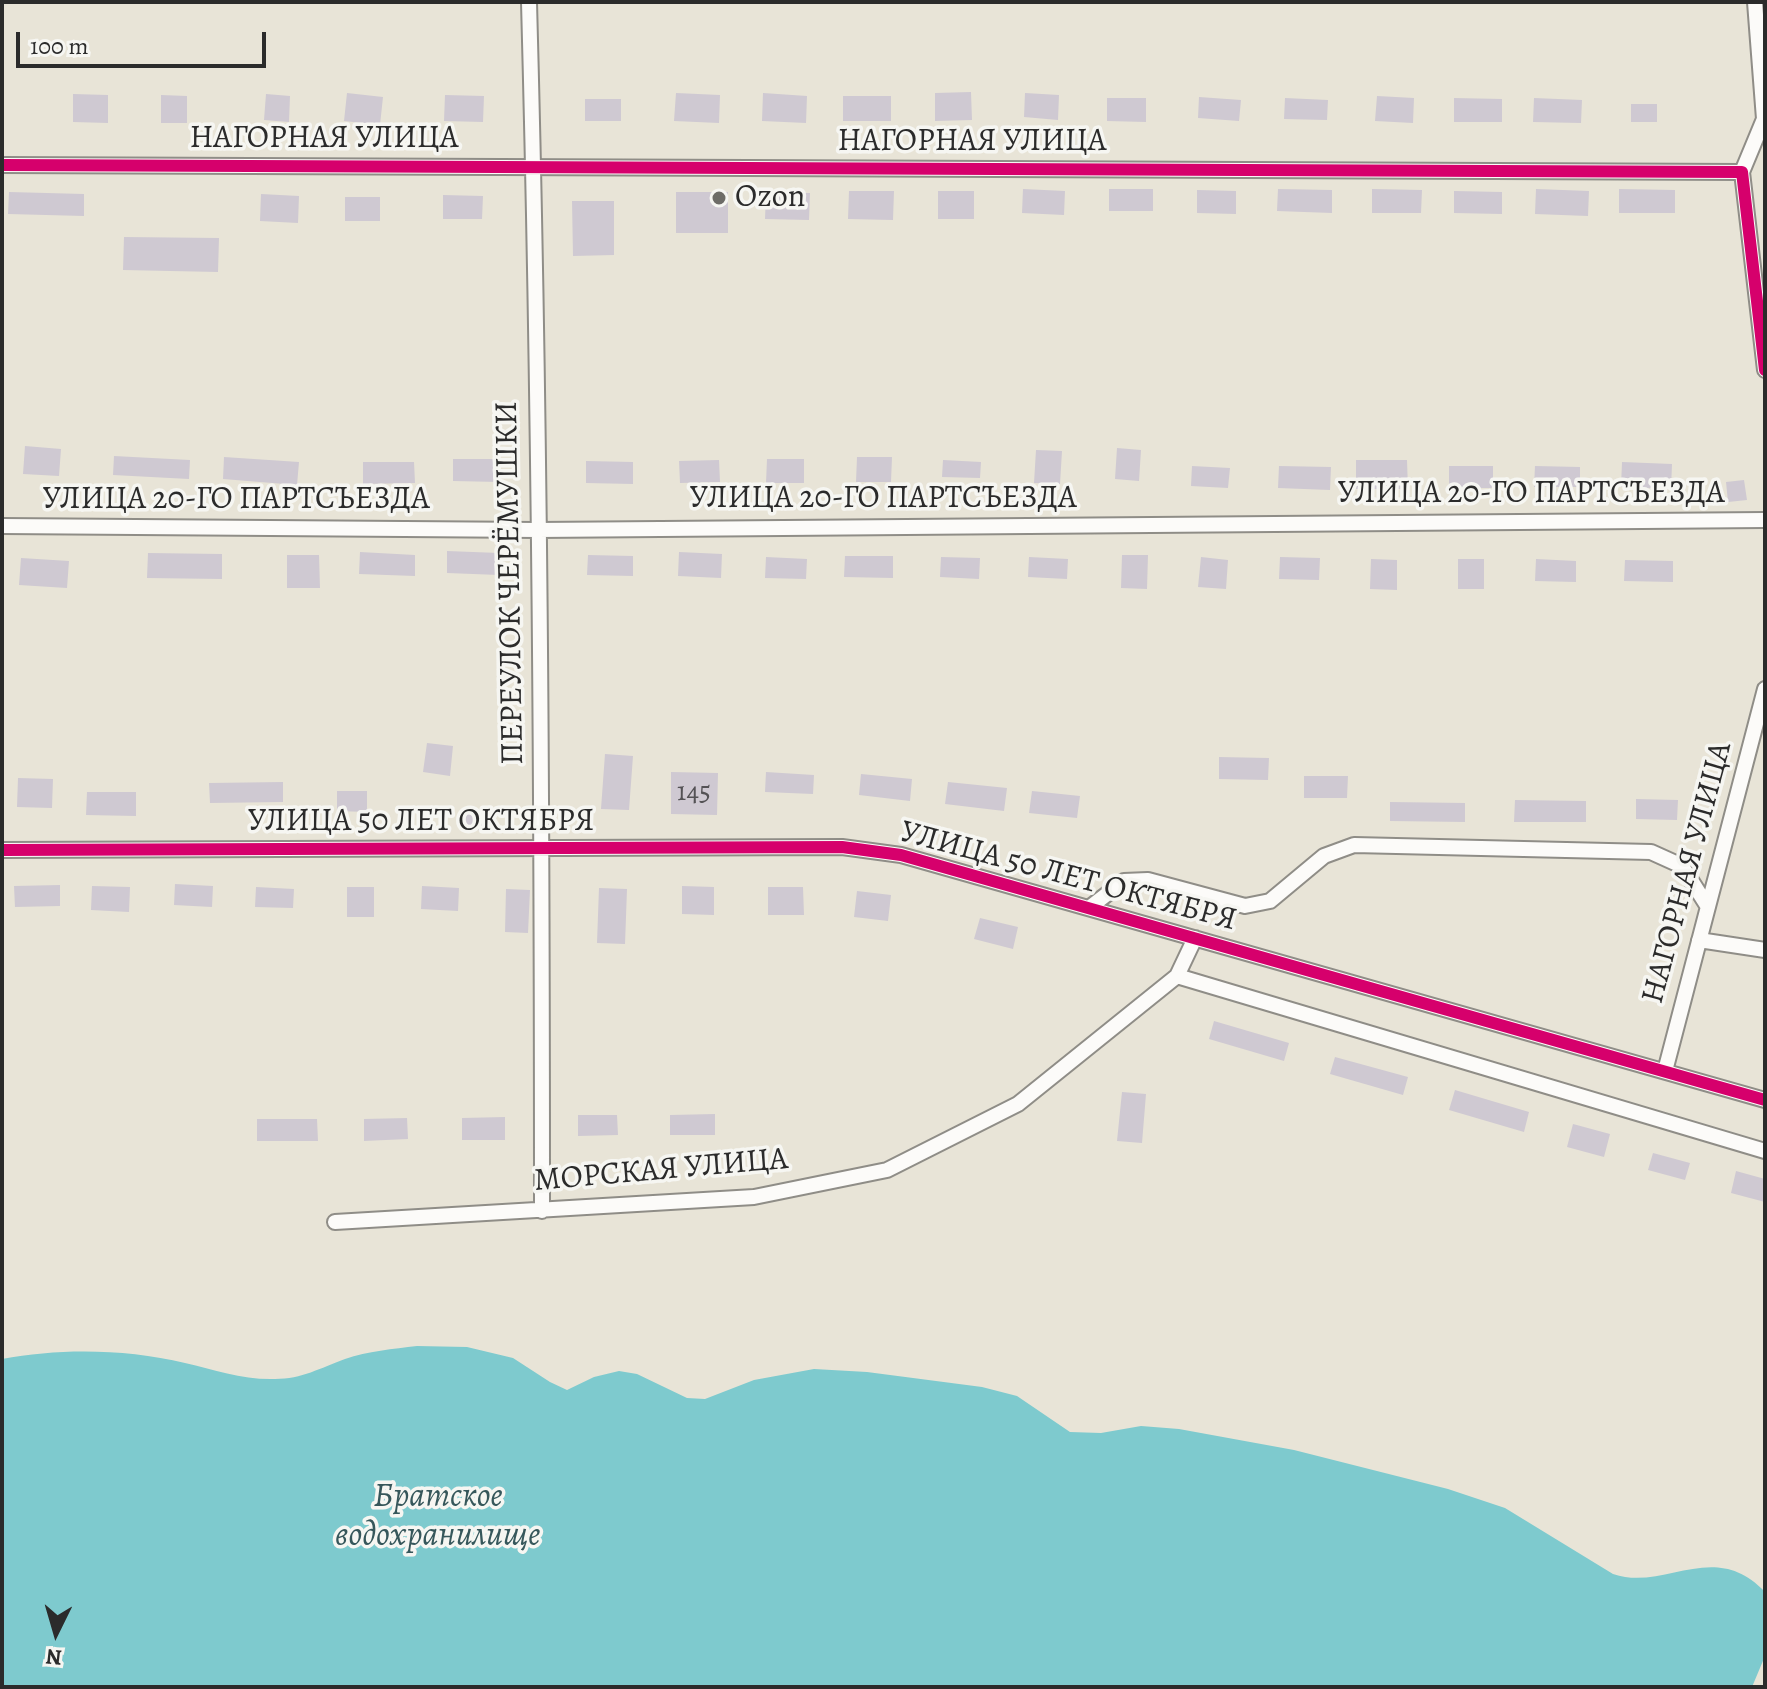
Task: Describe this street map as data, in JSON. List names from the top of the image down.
{
  "streets": {
    "street": [
      "НАГОРНАЯ УЛИЦА",
      "УЛИЦА 20-ГО ПАРТСЪЕЗДА",
      "ПЕРЕУЛОК ЧЕРЁМУШКИ",
      "УЛИЦА 50 ЛЕТ ОКТЯБРЯ",
      "МОРСКАЯ УЛИЦА"
    ]
  },
  "crossings": [
    ["НАГОРНАЯ УЛИЦА", "ПЕРЕУЛОК ЧЕРЁМУШКИ"],
    ["НАГОРНАЯ УЛИЦА", "УЛИЦА 50 ЛЕТ ОКТЯБРЯ"],
    ["УЛИЦА 20-ГО ПАРТСЪЕЗДА", "ПЕРЕУЛОК ЧЕРЁМУШКИ"],
    ["ПЕРЕУЛОК ЧЕРЁМУШКИ", "УЛИЦА 50 ЛЕТ ОКТЯБРЯ"],
    ["ПЕРЕУЛОК ЧЕРЁМУШКИ", "МОРСКАЯ УЛИЦА"],
    ["УЛИЦА 50 ЛЕТ ОКТЯБРЯ", "МОРСКАЯ УЛИЦА"]
  ],
  "water": ["Братское водохранилище"],
  "places": ["Ozon"],
  "house_numbers": ["145"],
  "scale_bar": "100 m",
  "north": "bottom"
}
